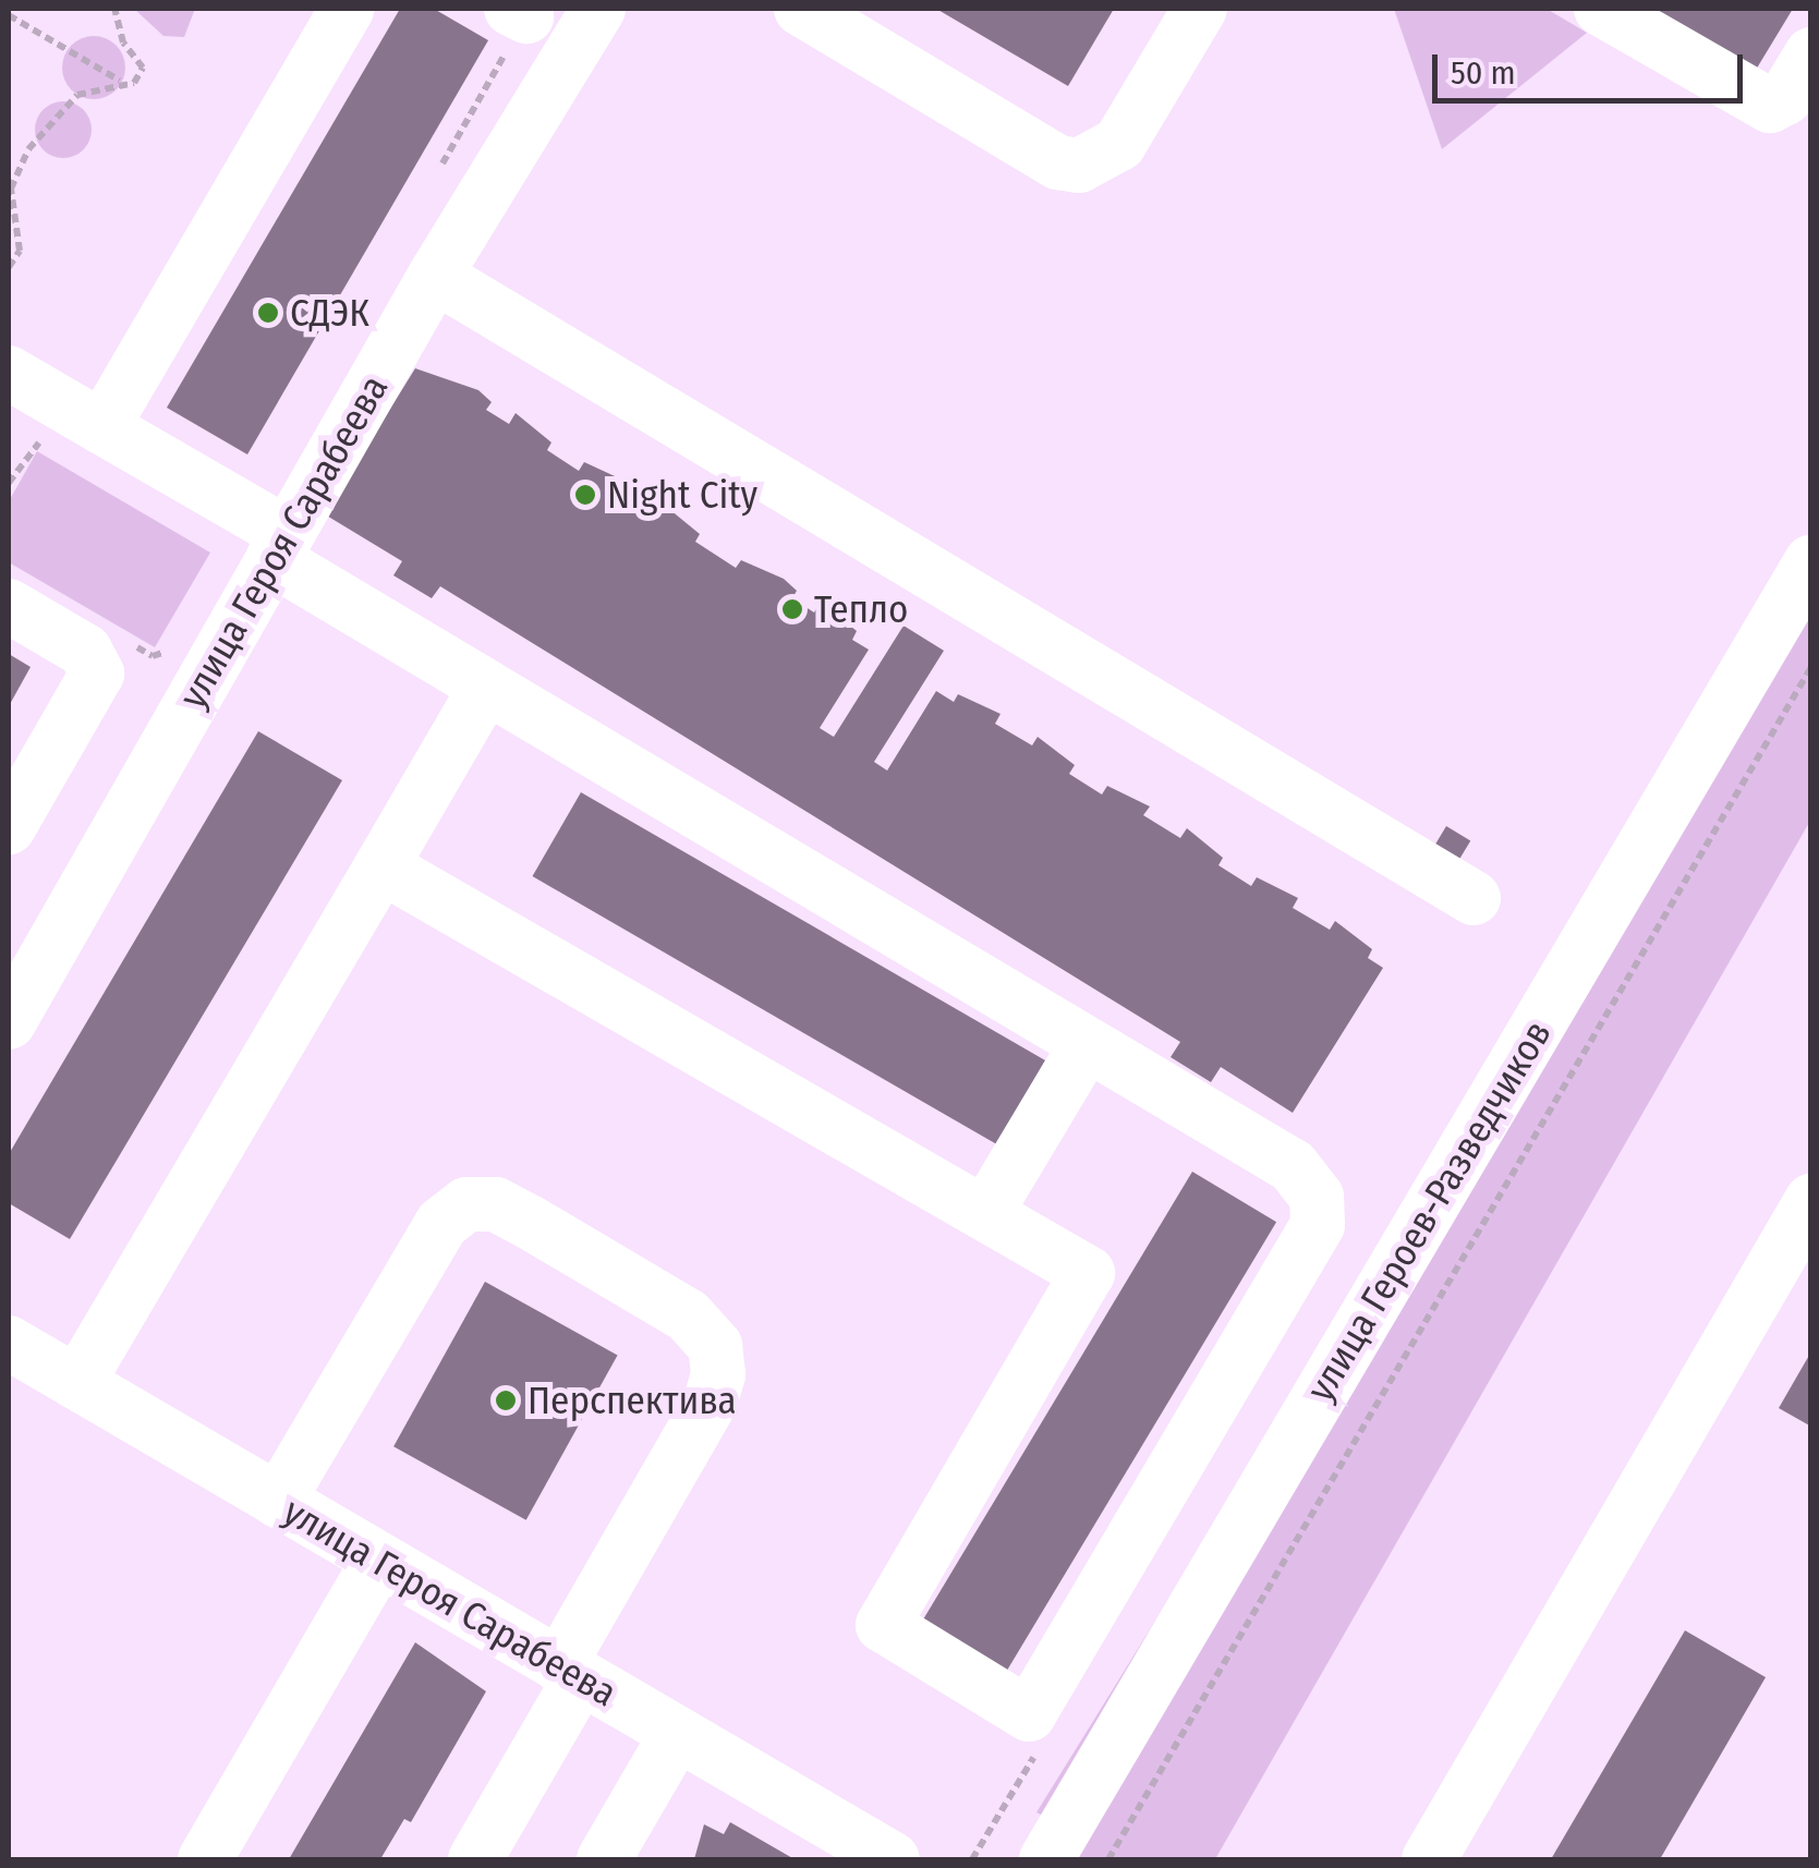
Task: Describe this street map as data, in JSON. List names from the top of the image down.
{
  "streets": {
    "street": ["улица Героя Сарабеева", "улица Героев-Разведчиков"]
  },
  "places": [
    "СДЭК",
    "Night City",
    "Тепло",
    "Перспектива"
  ],
  "scale_bar": "50 m"
}
